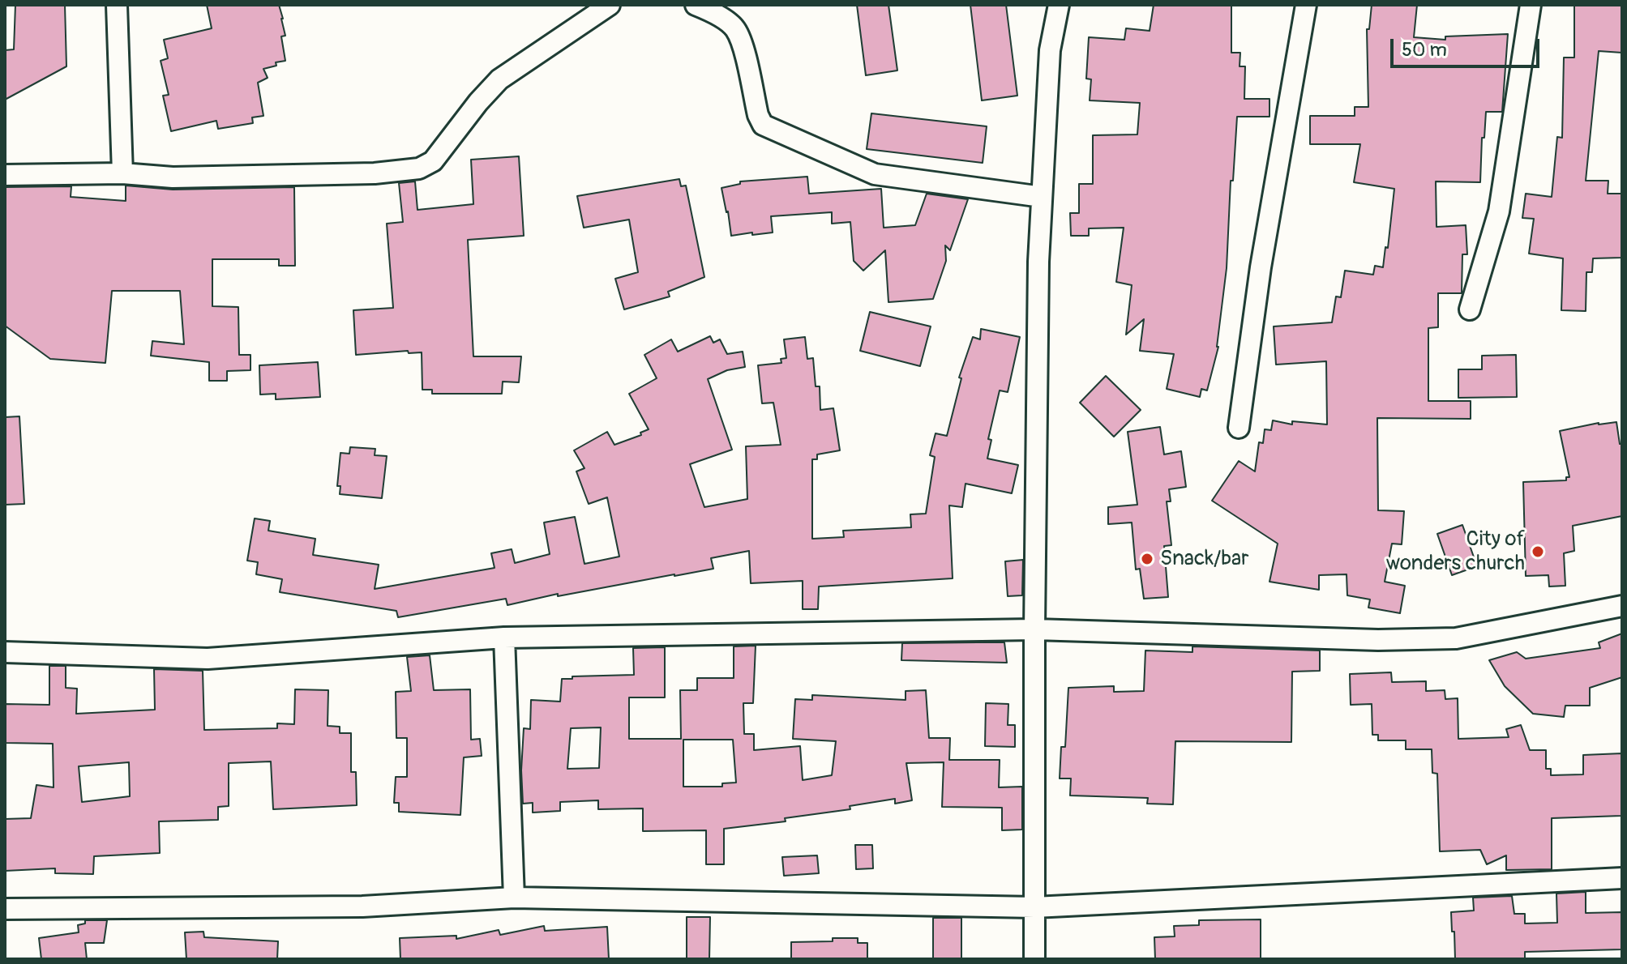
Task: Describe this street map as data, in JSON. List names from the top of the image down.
{
  "places": ["City of wonders church", "Snack/bar"],
  "scale_bar": "50 m"
}
